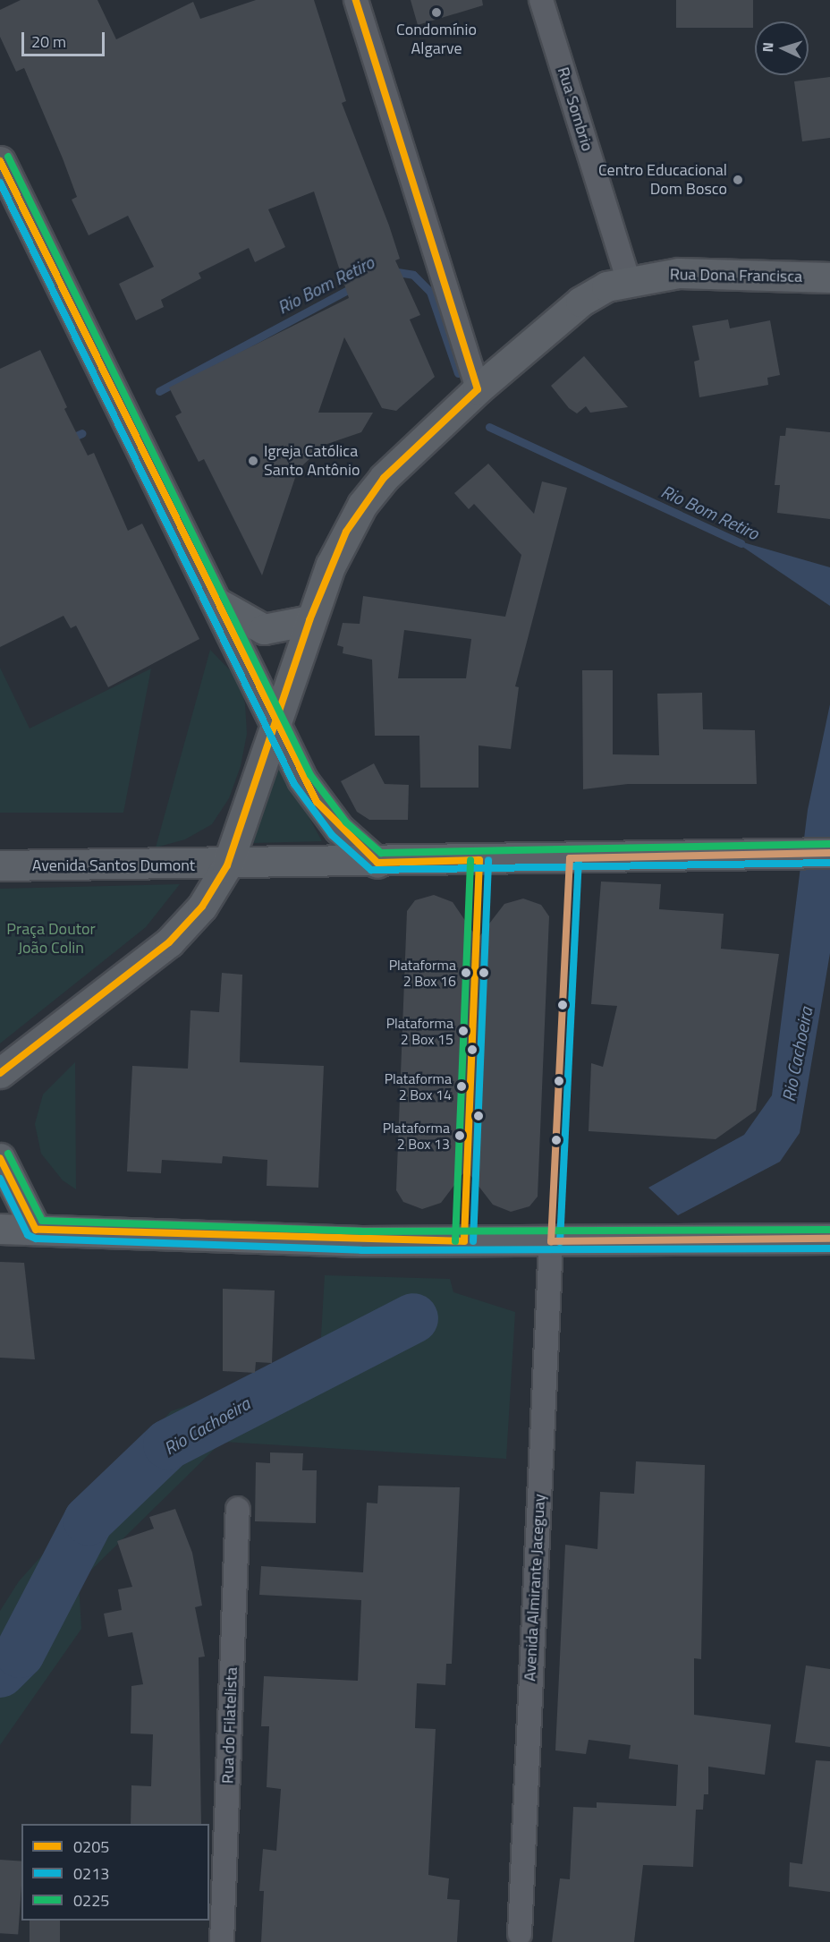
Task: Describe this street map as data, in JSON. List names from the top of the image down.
{
  "streets": {
    "main road": ["Rua Dona Francisca", "Avenida Santos Dumont"],
    "street": ["Rua Sombrio", "Avenida Almirante Jaceguay", "Rua do Filatelista"]
  },
  "crossings": [
    ["Rua Sombrio", "Rua Dona Francisca"],
    ["Rua Dona Francisca", "Avenida Santos Dumont"]
  ],
  "water": ["Rio Bom Retiro", "Rio Cachoeira"],
  "parks": ["Praça Doutor João Colin"],
  "places": [
    "Condomínio Algarve",
    "Centro Educacional Dom Bosco",
    "Igreja Católica Santo Antônio",
    "Plataforma 2 Box 16",
    "Plataforma 2 Box 15",
    "Plataforma 2 Box 14",
    "Plataforma 2 Box 13"
  ],
  "lines": ["transit line 0205", "transit line 0225", "transit line 0213"],
  "legend": ["0205", "0213", "0225"],
  "scale_bar": "20 m",
  "north": "left"
}
